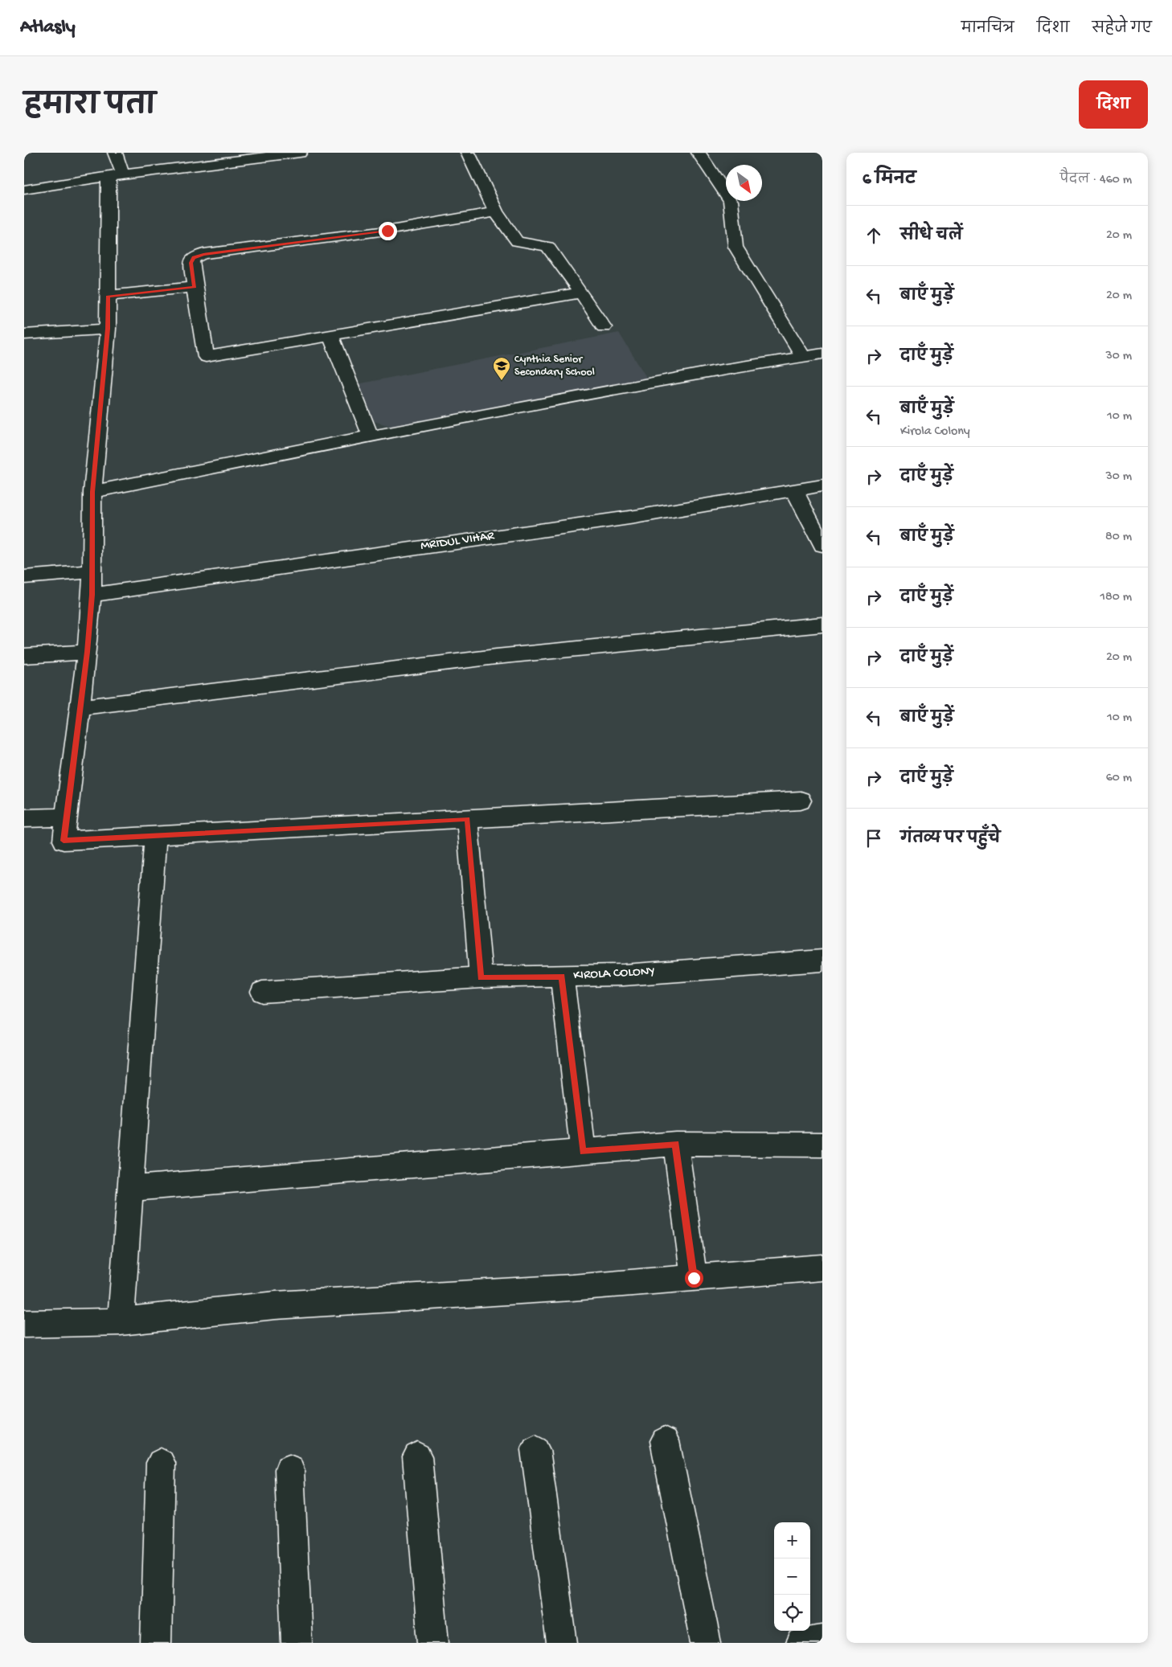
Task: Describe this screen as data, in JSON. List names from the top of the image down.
{
  "streets": {
    "street": ["MRIDUL VIHAR", "KIROLA COLONY"]
  },
  "places": {
    "school or university": ["Cynthia Senior Secondary School"]
  },
  "north": "bottom right",
  "page": {
    "header": "Atlasly",
    "nav": ["मानचित्र", "दिशा", "सहेजे गए"],
    "title": "हमारा पता",
    "buttons": "दिशा",
    "heading": ["6 मिनट", "पैदल · 460 m"],
    "list": [
      ["सीधे चलें", "20 m"],
      ["बाएँ मुड़ें", "20 m"],
      ["दाएँ मुड़ें", "30 m"],
      ["बाएँ मुड़ें", "Kirola Colony", "10 m"],
      ["दाएँ मुड़ें", "30 m"],
      ["बाएँ मुड़ें", "80 m"],
      ["दाएँ मुड़ें", "180 m"],
      ["दाएँ मुड़ें", "20 m"],
      ["बाएँ मुड़ें", "10 m"],
      ["दाएँ मुड़ें", "60 m"],
      "गंतव्य पर पहुँचे"
    ],
    "map_buttons": ["+", "−"]
  }
}
